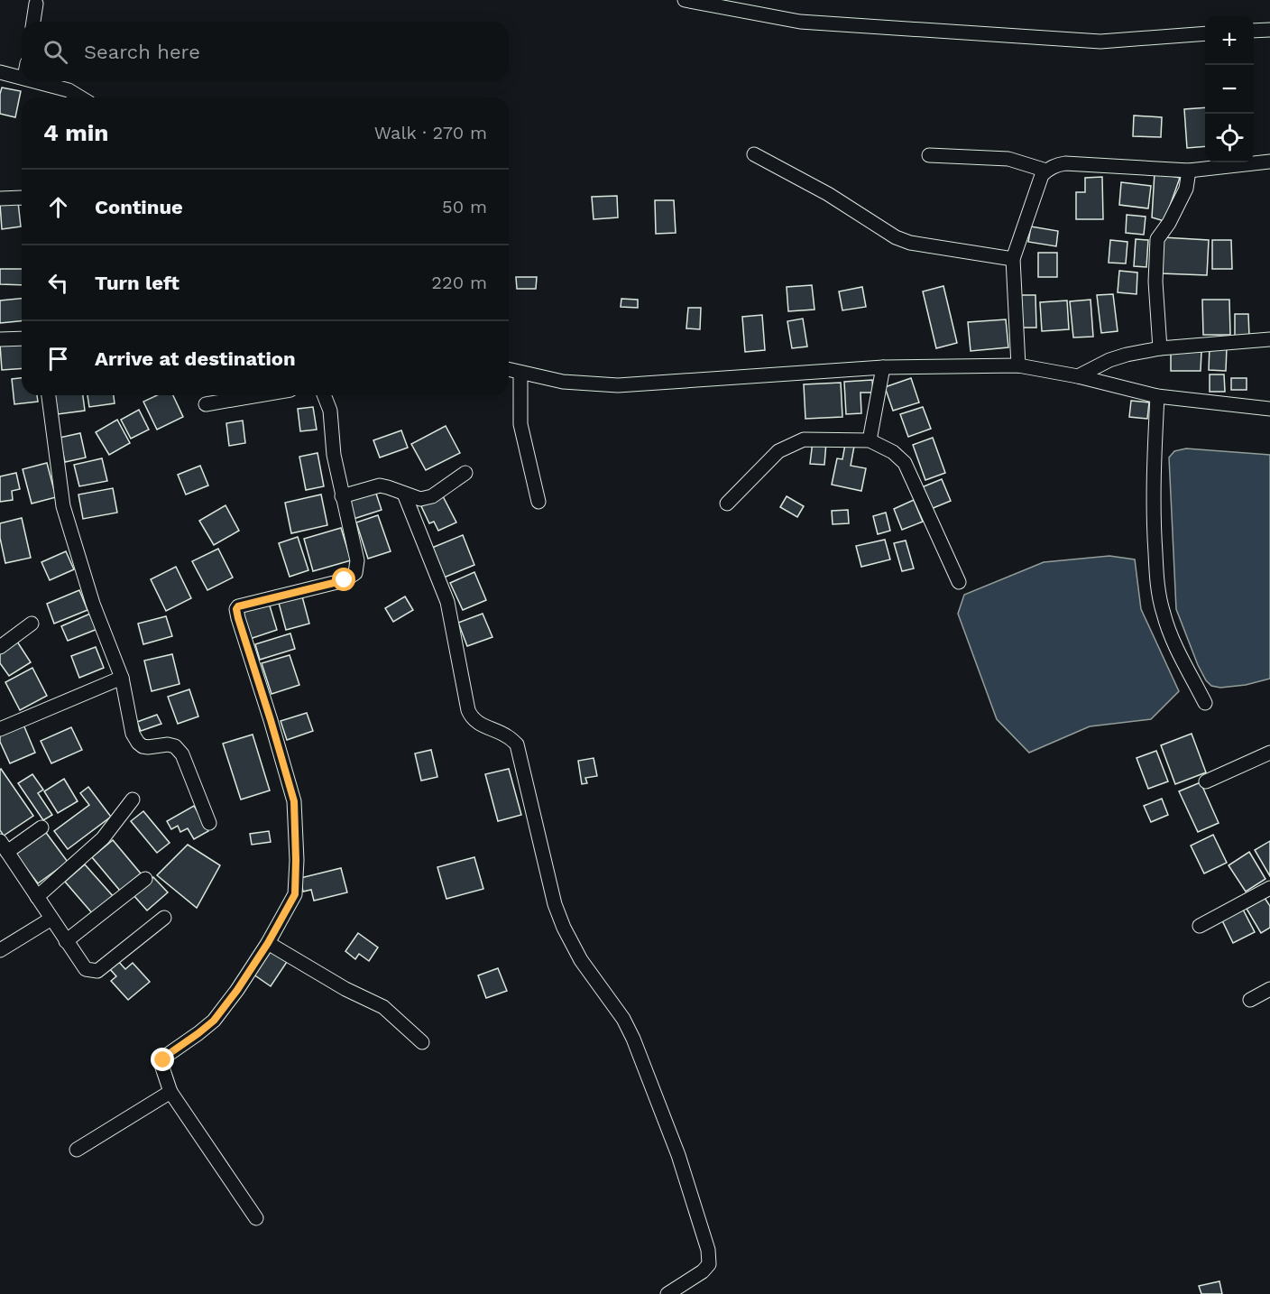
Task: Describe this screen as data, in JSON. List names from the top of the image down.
{
  "page": {
    "map_buttons": ["+", "−"],
    "search": "Search here",
    "heading": ["4 min", "Walk · 270 m"],
    "list": [
      ["Continue", "50 m"],
      ["Turn left", "220 m"],
      "Arrive at destination"
    ]
  }
}
